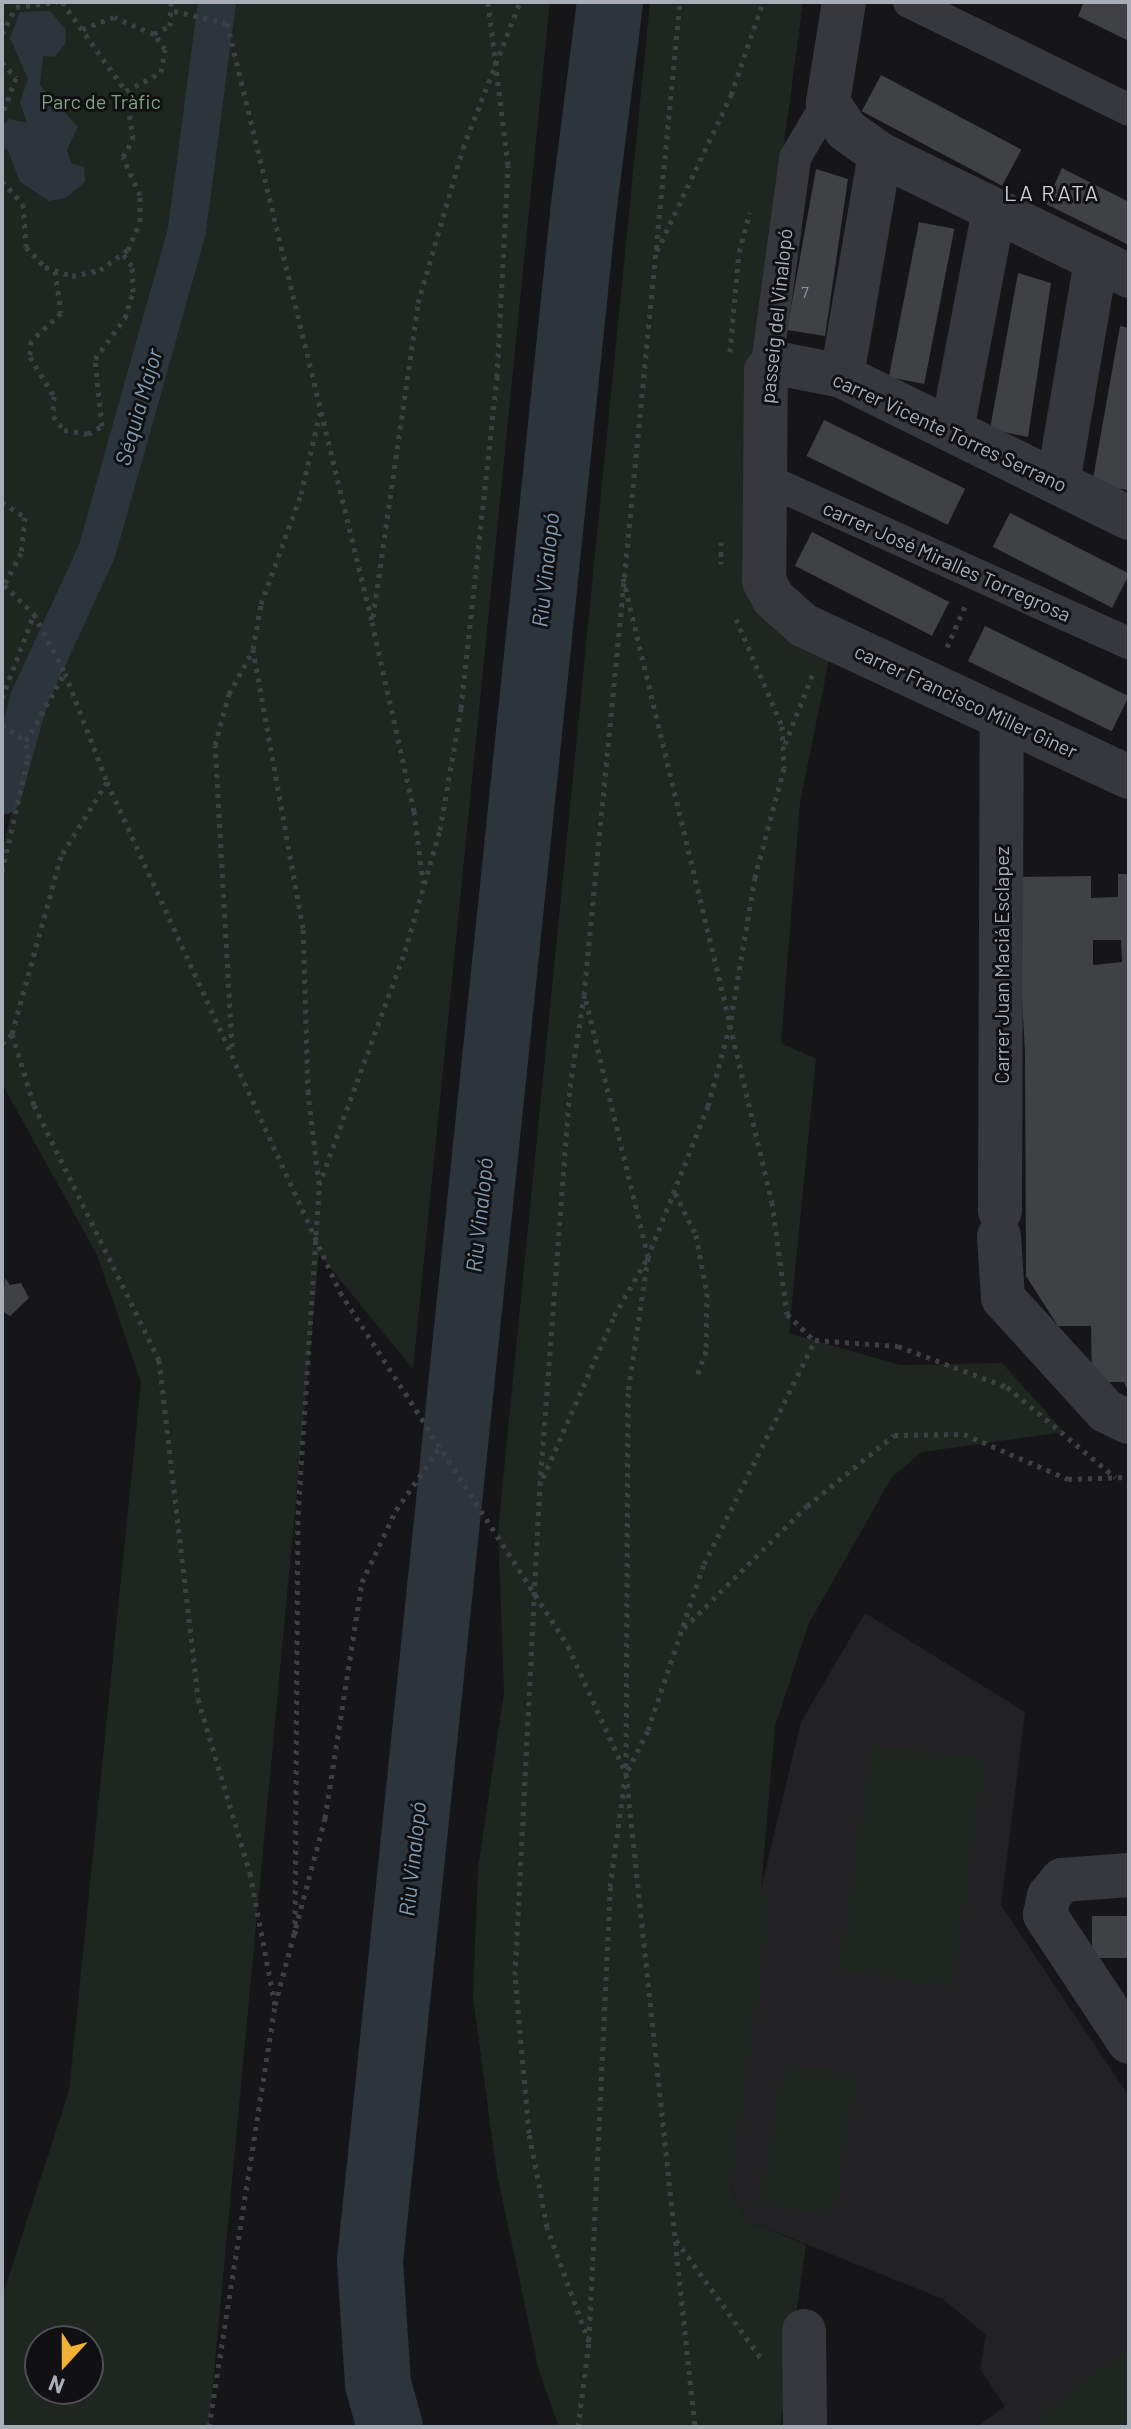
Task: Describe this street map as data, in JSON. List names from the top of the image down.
{
  "streets": {
    "street": [
      "passeig del Vinalopó",
      "carrer Vicente Torres Serrano",
      "carrer José Miralles Torregrosa",
      "carrer Francisco Miller Giner",
      "Carrer Juan Maciá Esclapez"
    ]
  },
  "crossings": [
    ["passeig del Vinalopó", "carrer Vicente Torres Serrano"],
    ["passeig del Vinalopó", "carrer José Miralles Torregrosa"],
    ["passeig del Vinalopó", "carrer Francisco Miller Giner"],
    ["carrer Francisco Miller Giner", "Carrer Juan Maciá Esclapez"]
  ],
  "districts": ["LA RATA"],
  "water": ["Séquia Major", "Riu Vinalopó"],
  "parks": ["Parc de Tràfic"],
  "house_numbers": ["7"],
  "north": "bottom"
}
